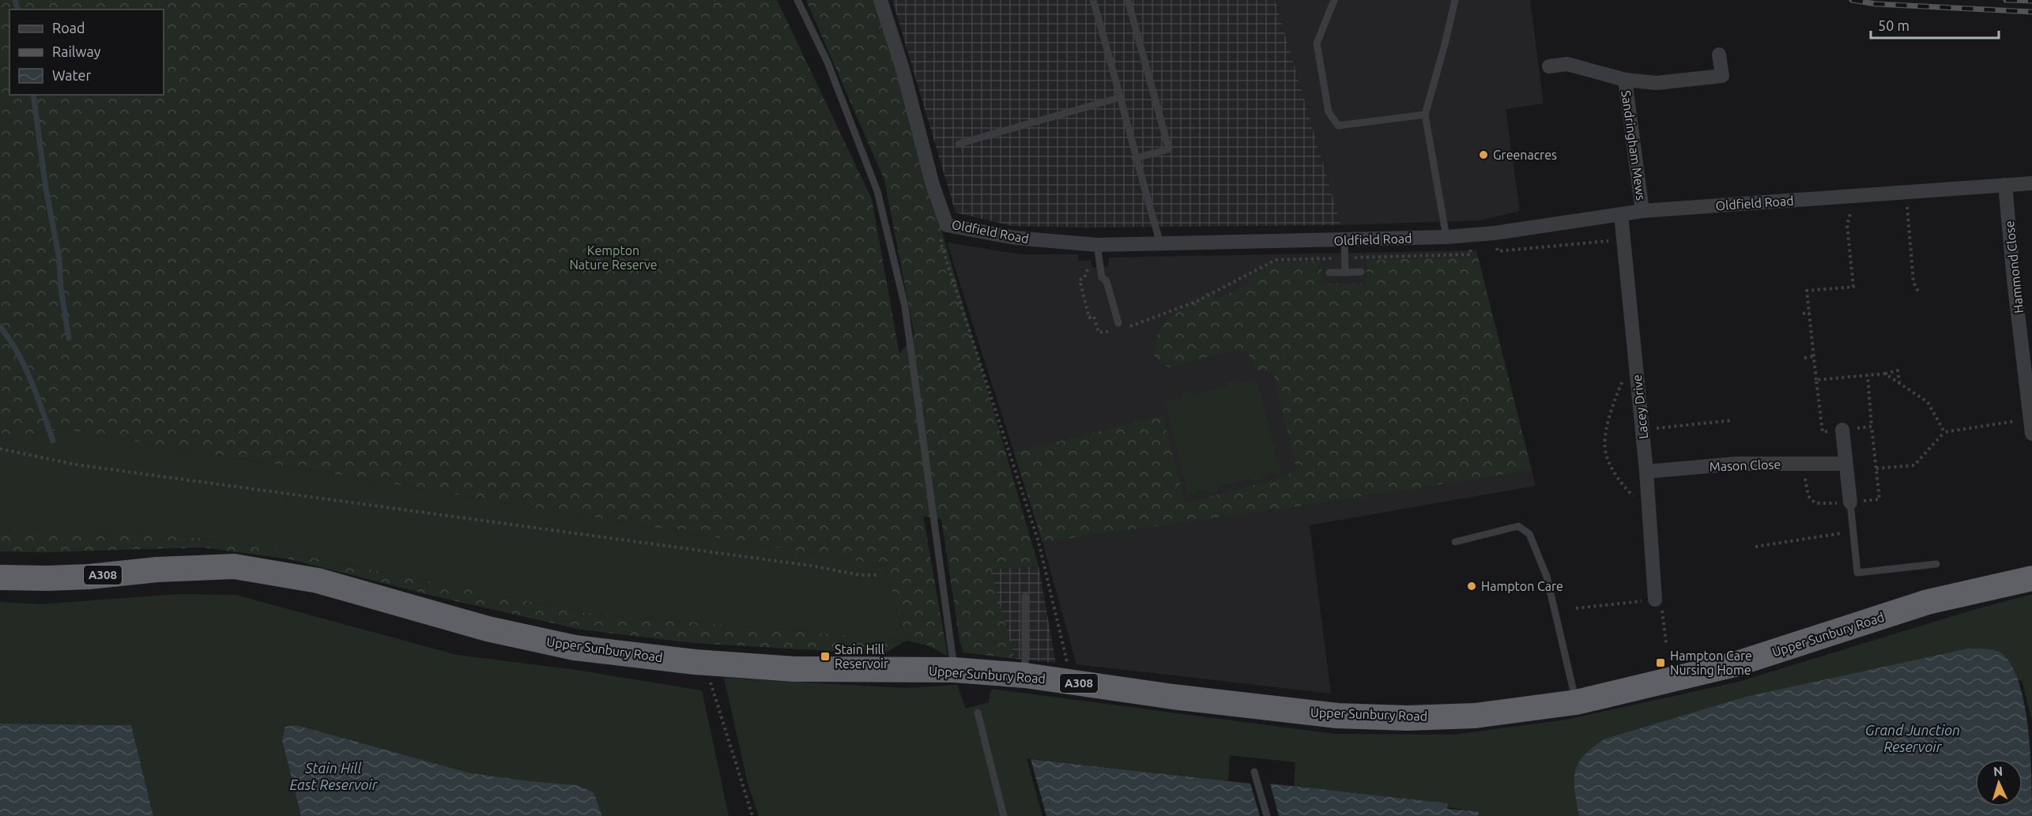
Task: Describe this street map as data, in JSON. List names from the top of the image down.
{
  "streets": {
    "highway": ["A308", "Upper Sunbury Road"],
    "street": [
      "Sandringham Mews",
      "Oldfield Road",
      "Hammond Close",
      "Lacey Drive",
      "Mason Close"
    ]
  },
  "crossings": [
    ["Sandringham Mews", "Oldfield Road"],
    ["Oldfield Road", "Hammond Close"],
    ["Oldfield Road", "Lacey Drive"],
    ["Lacey Drive", "Mason Close"]
  ],
  "water": ["Grand Junction Reservoir", "Stain Hill East Reservoir"],
  "parks": ["Kempton Nature Reserve"],
  "places": {
    "other": ["Greenacres", "Hampton Care"],
    "transit": ["Stain Hill Reservoir", "Hampton Care Nursing Home"]
  },
  "legend": ["Road", "Railway", "Water"],
  "scale_bar": "50 m",
  "north": "top"
}
